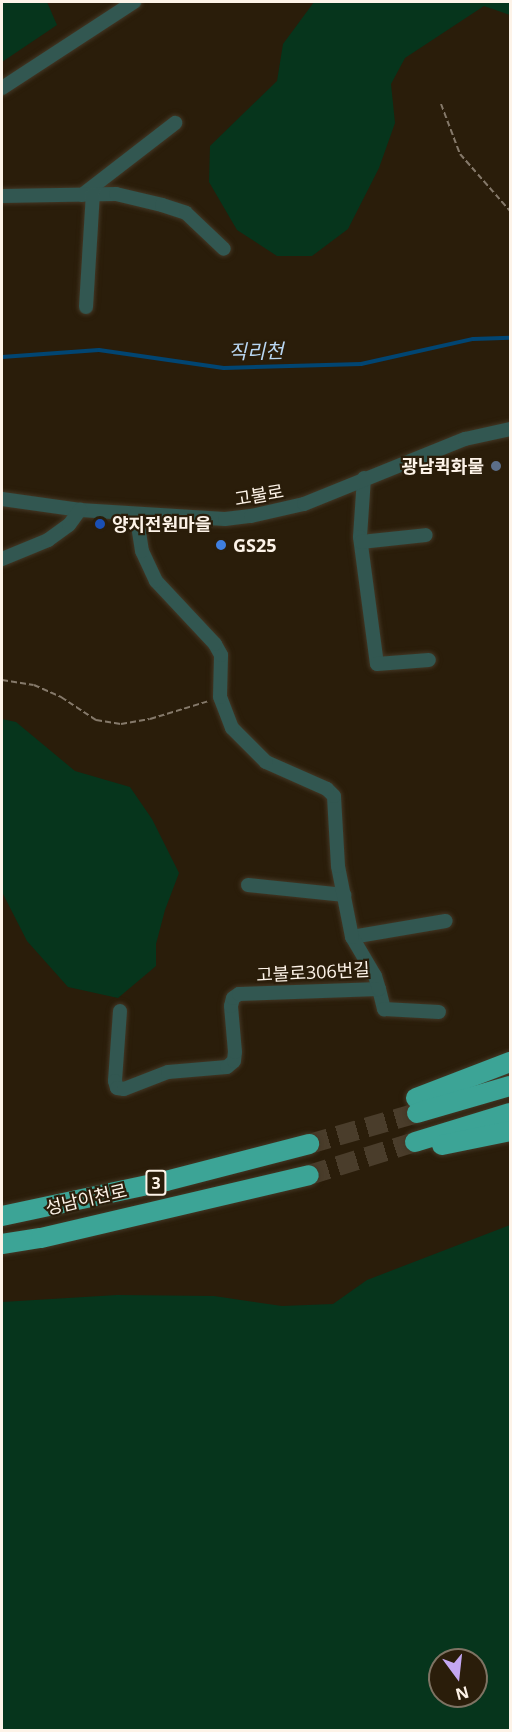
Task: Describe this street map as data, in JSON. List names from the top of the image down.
{
  "streets": {
    "highway": ["3", "성남이천로"],
    "street": ["고불로", "고불로306번길"]
  },
  "crossings": [
    ["고불로", "고불로306번길"]
  ],
  "water": ["직리천"],
  "places": ["광남퀵화물", "양지전원마을", "GS25"],
  "north": "bottom"
}
